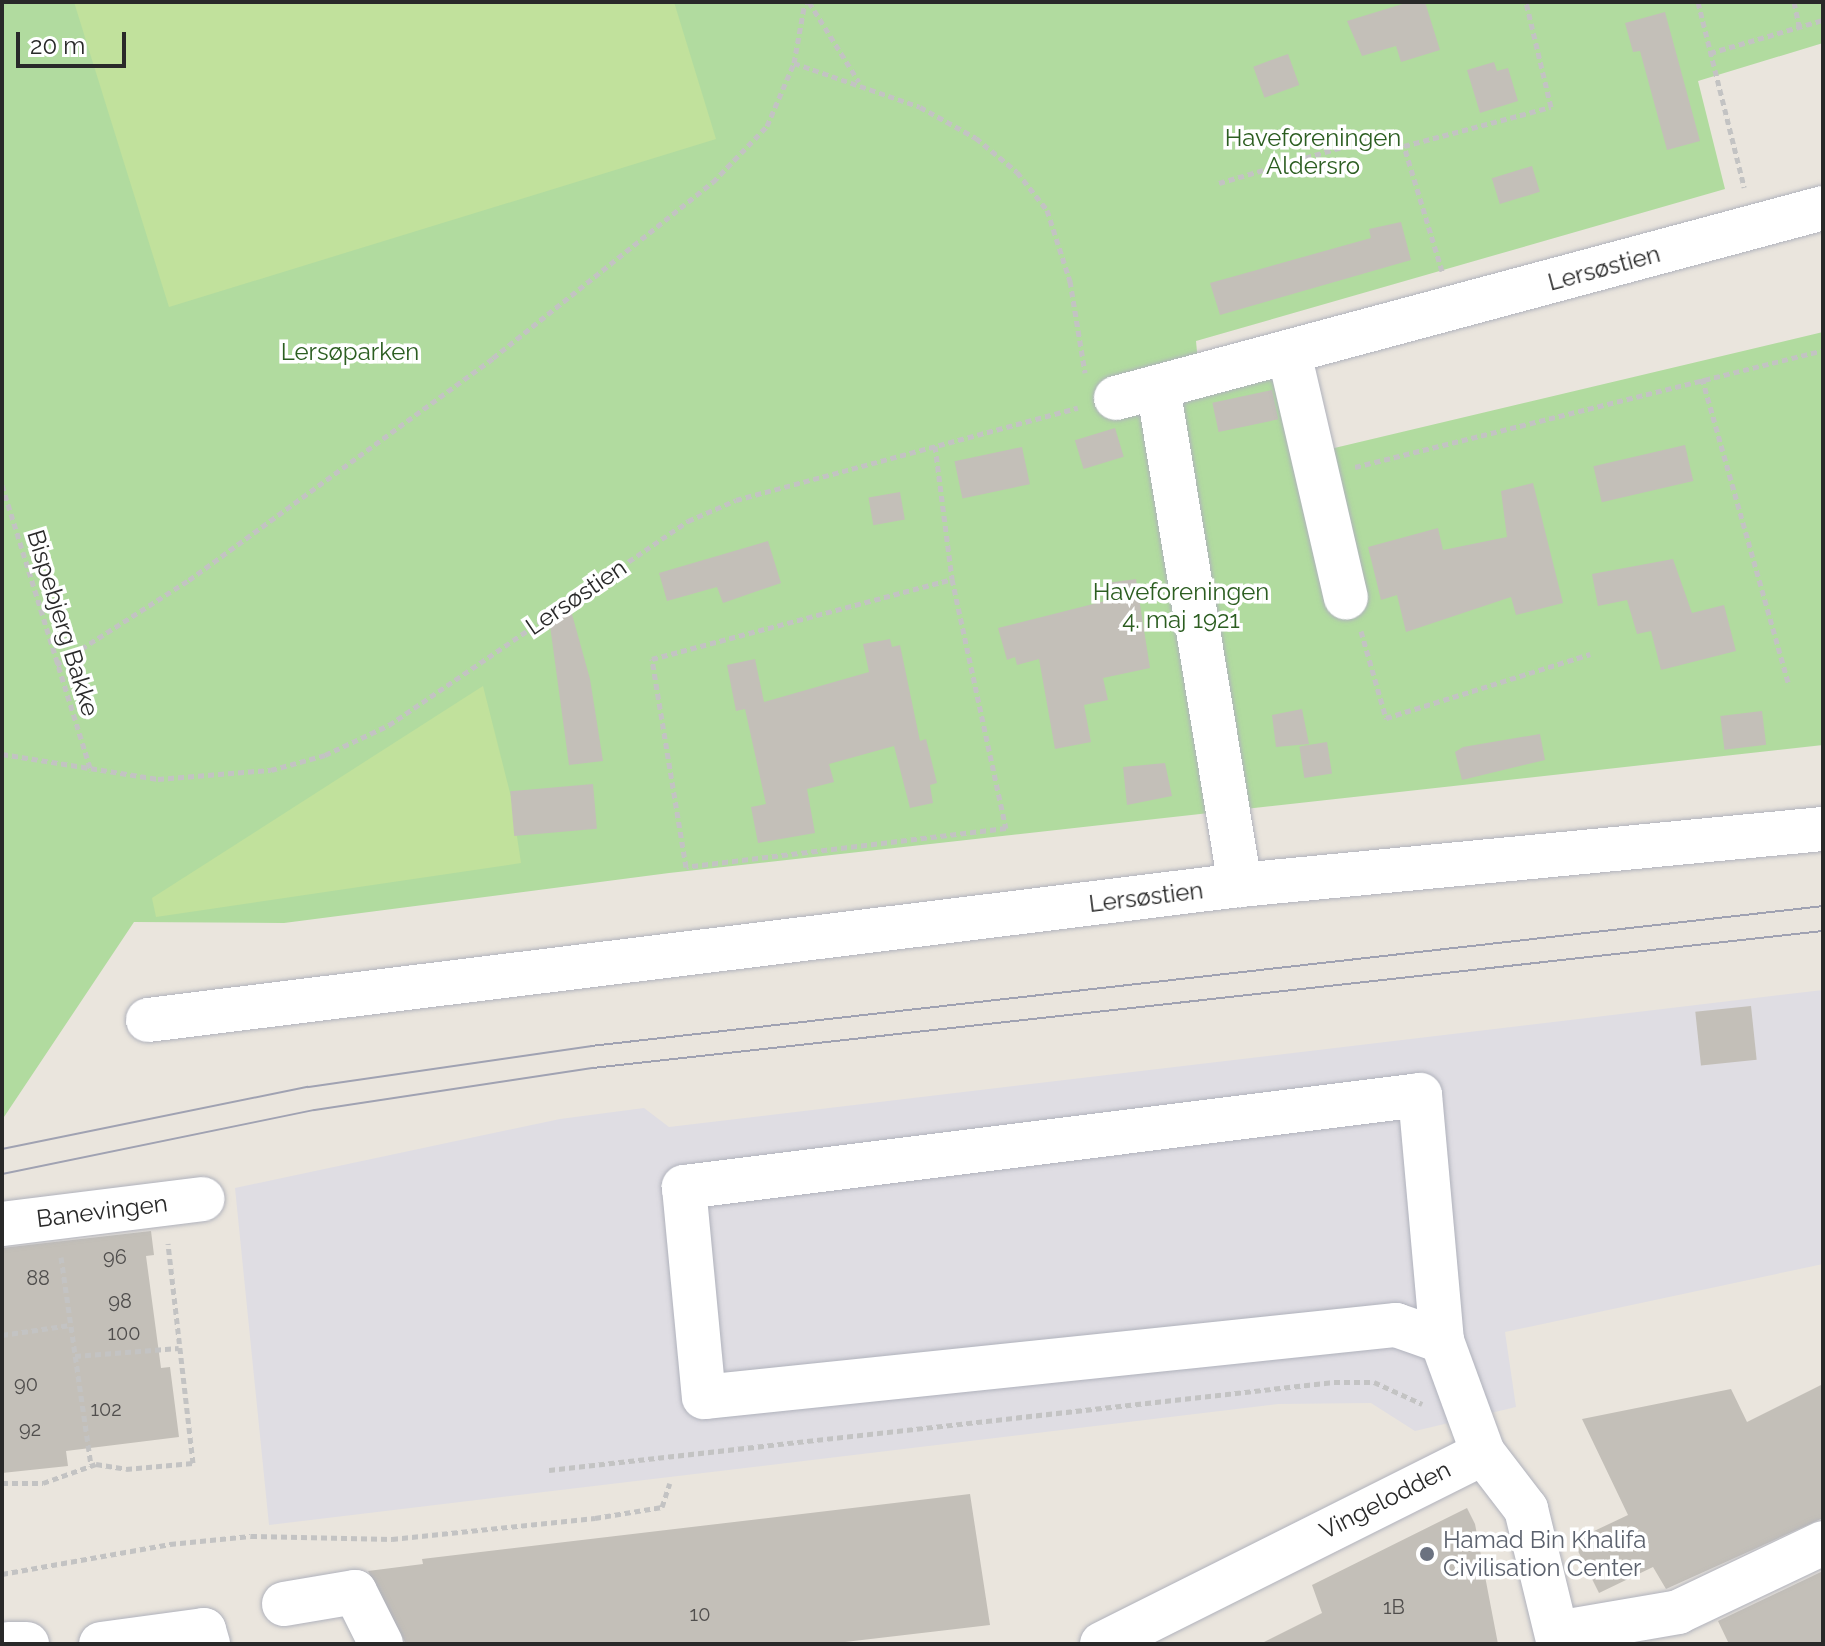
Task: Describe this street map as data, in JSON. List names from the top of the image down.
{
  "streets": {
    "street": ["Lersøstien", "Banevingen", "Vingelodden"],
    "path": ["Bispebjerg Bakke"]
  },
  "crossings": [
    ["Lersøstien", "Bispebjerg Bakke"]
  ],
  "parks": ["Haveforeningen Aldersro", "Lersøparken", "Haveforeningen 4. maj 1921"],
  "places": ["Hamad Bin Khalifa Civilisation Center"],
  "house_numbers": [
    "96",
    "88",
    "98",
    "100",
    "90",
    "102",
    "92",
    "1B",
    "10"
  ],
  "scale_bar": "20 m"
}
